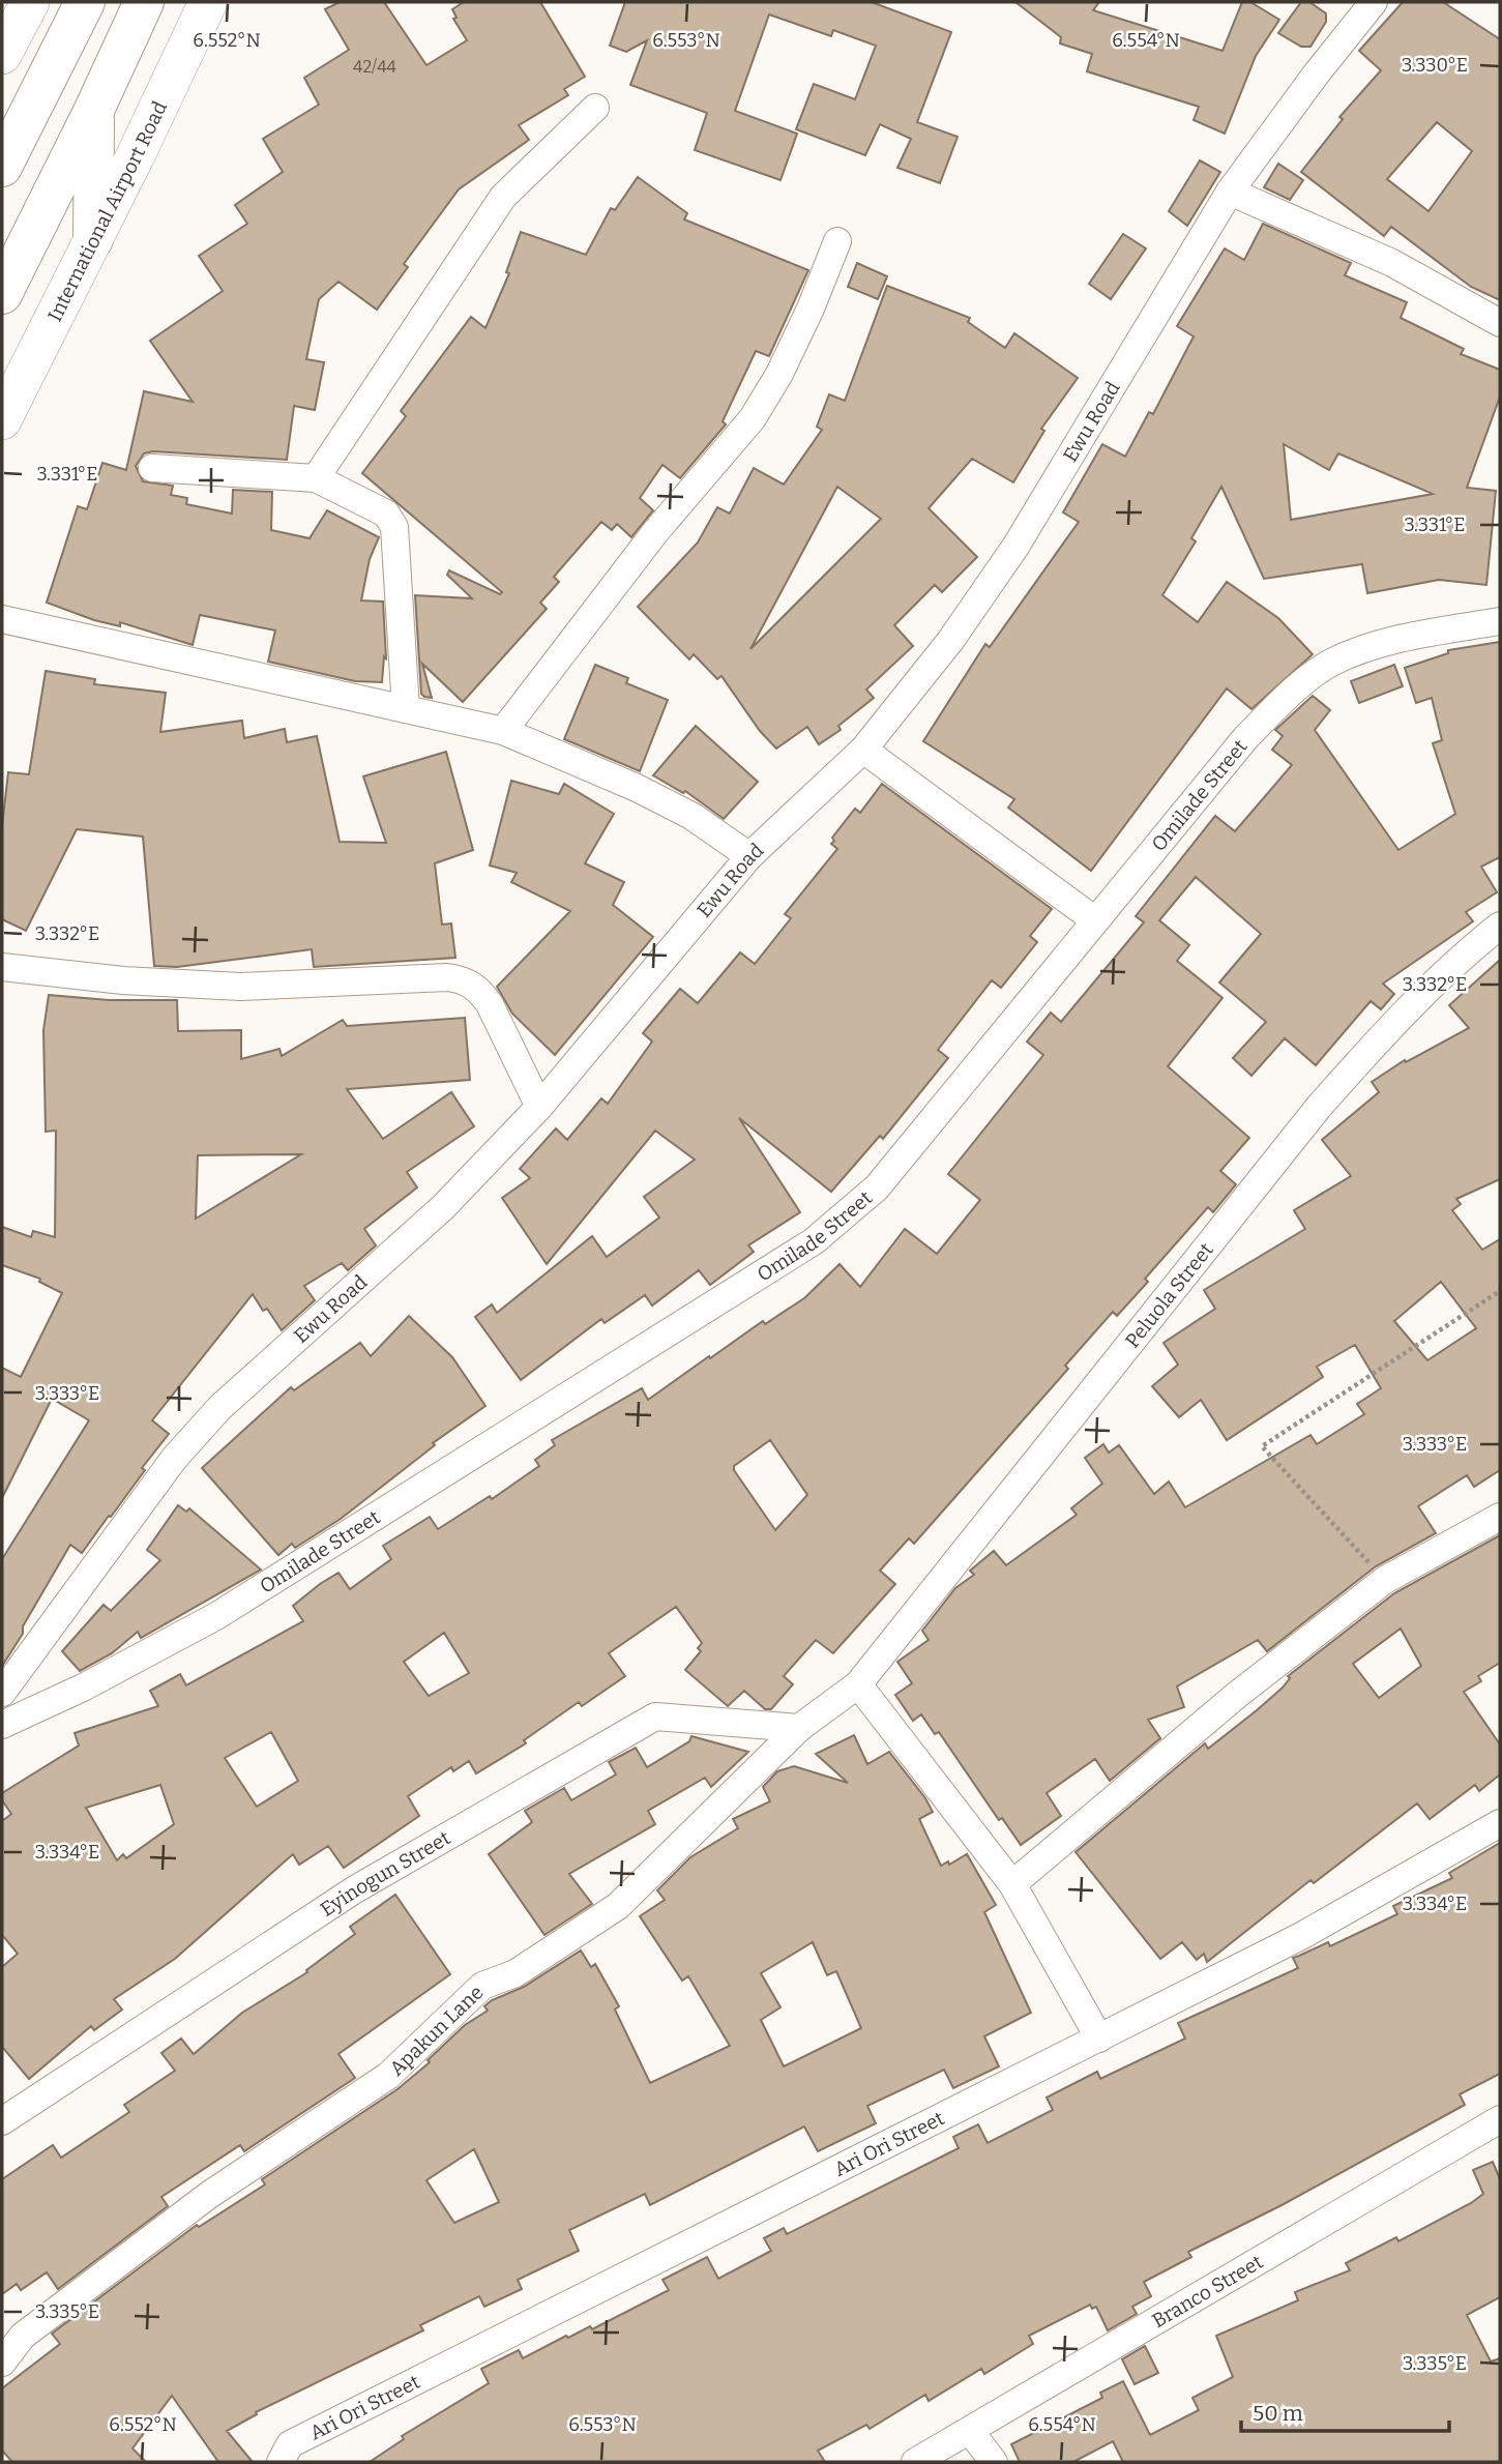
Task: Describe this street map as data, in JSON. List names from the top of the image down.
{
  "streets": {
    "main road": ["International Airport Road"],
    "street": [
      "Ewu Road",
      "Omilade Street",
      "Peluola Street",
      "Eyinogun Street",
      "Apakun Lane",
      "Ari Ori Street",
      "Branco Street"
    ]
  },
  "crossings": [
    ["Peluola Street", "Apakun Lane"],
    ["Eyinogun Street", "Apakun Lane"]
  ],
  "house_numbers": ["42/44"],
  "scale_bar": "50 m",
  "coordinates": [
    "6.552°N",
    "6.553°N",
    "6.554°N",
    "3.330°E",
    "3.331°E",
    "3.332°E",
    "3.333°E",
    "3.334°E",
    "3.335°E"
  ]
}
